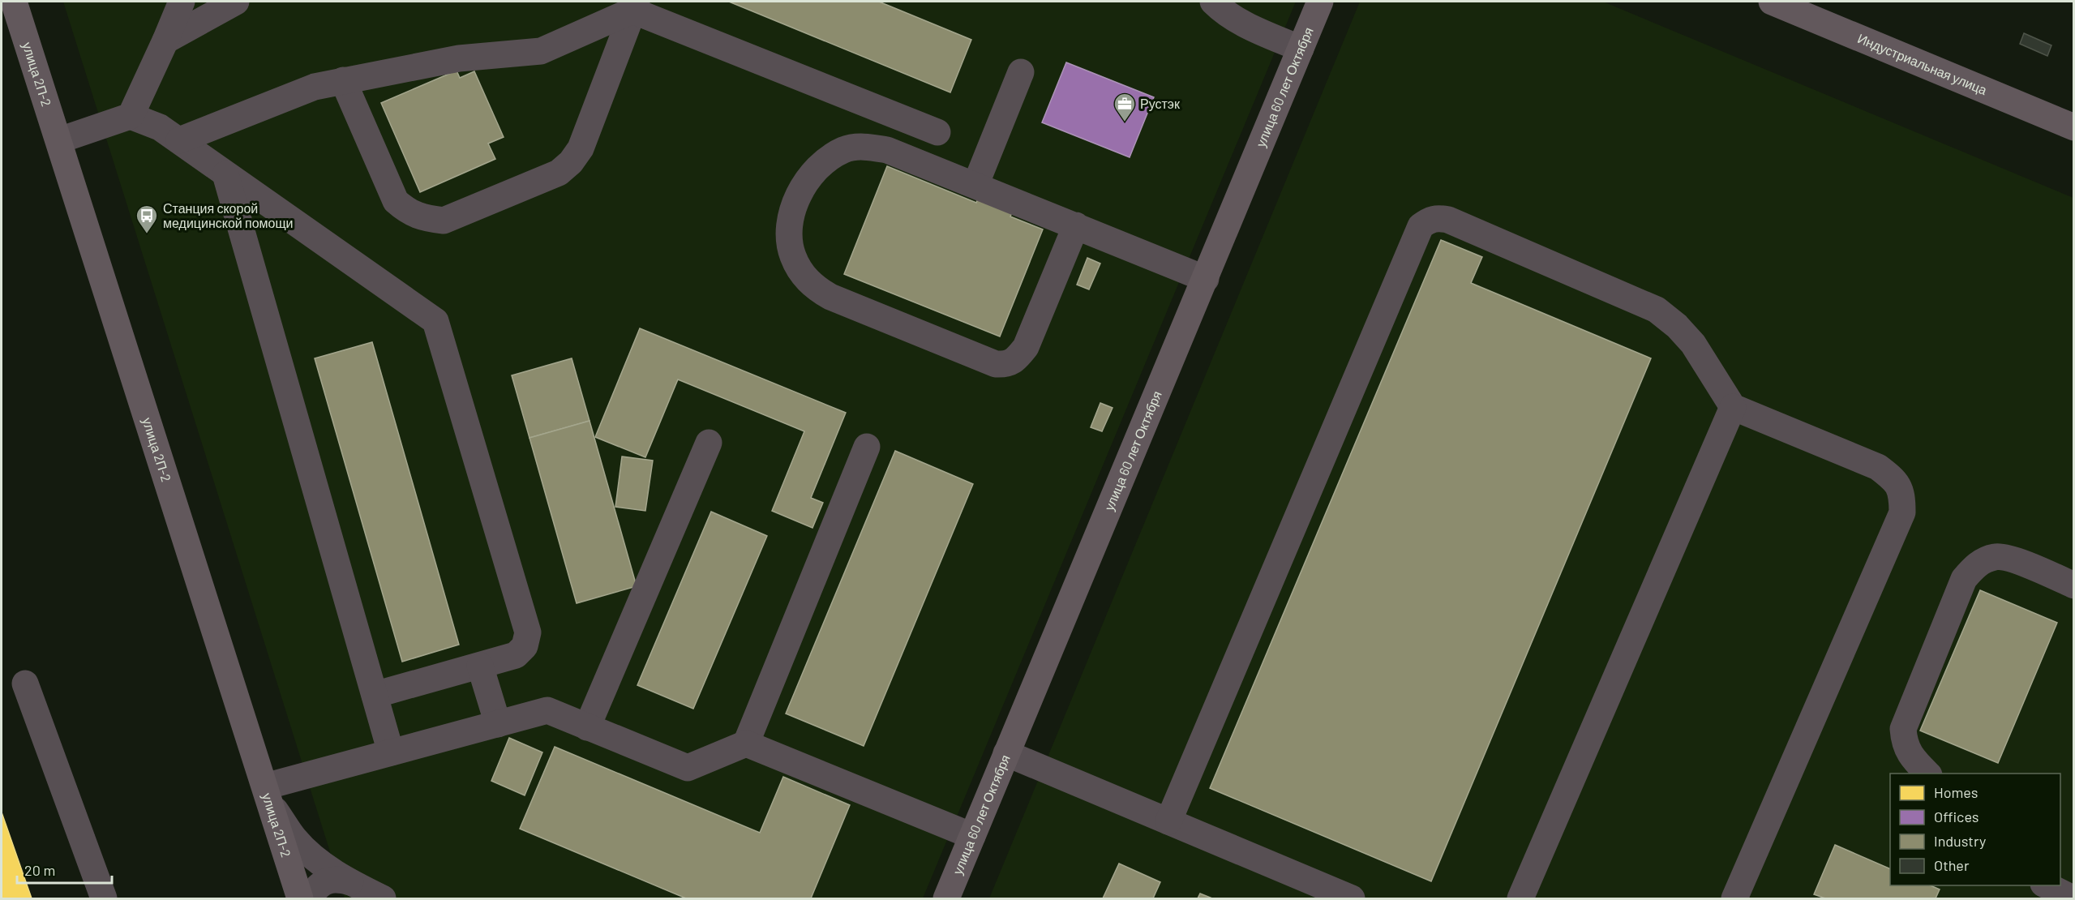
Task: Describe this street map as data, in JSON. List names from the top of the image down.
{
  "streets": {
    "main road": ["Индустриальная улица", "улица 2П-2", "улица 60 лет Октября"]
  },
  "places": {
    "office": ["Рустэк"],
    "bus stop": ["Станция скорой медицинской помощи"]
  },
  "legend": [
    "Homes",
    "Offices",
    "Industry",
    "Other"
  ],
  "scale_bar": "20 m"
}
